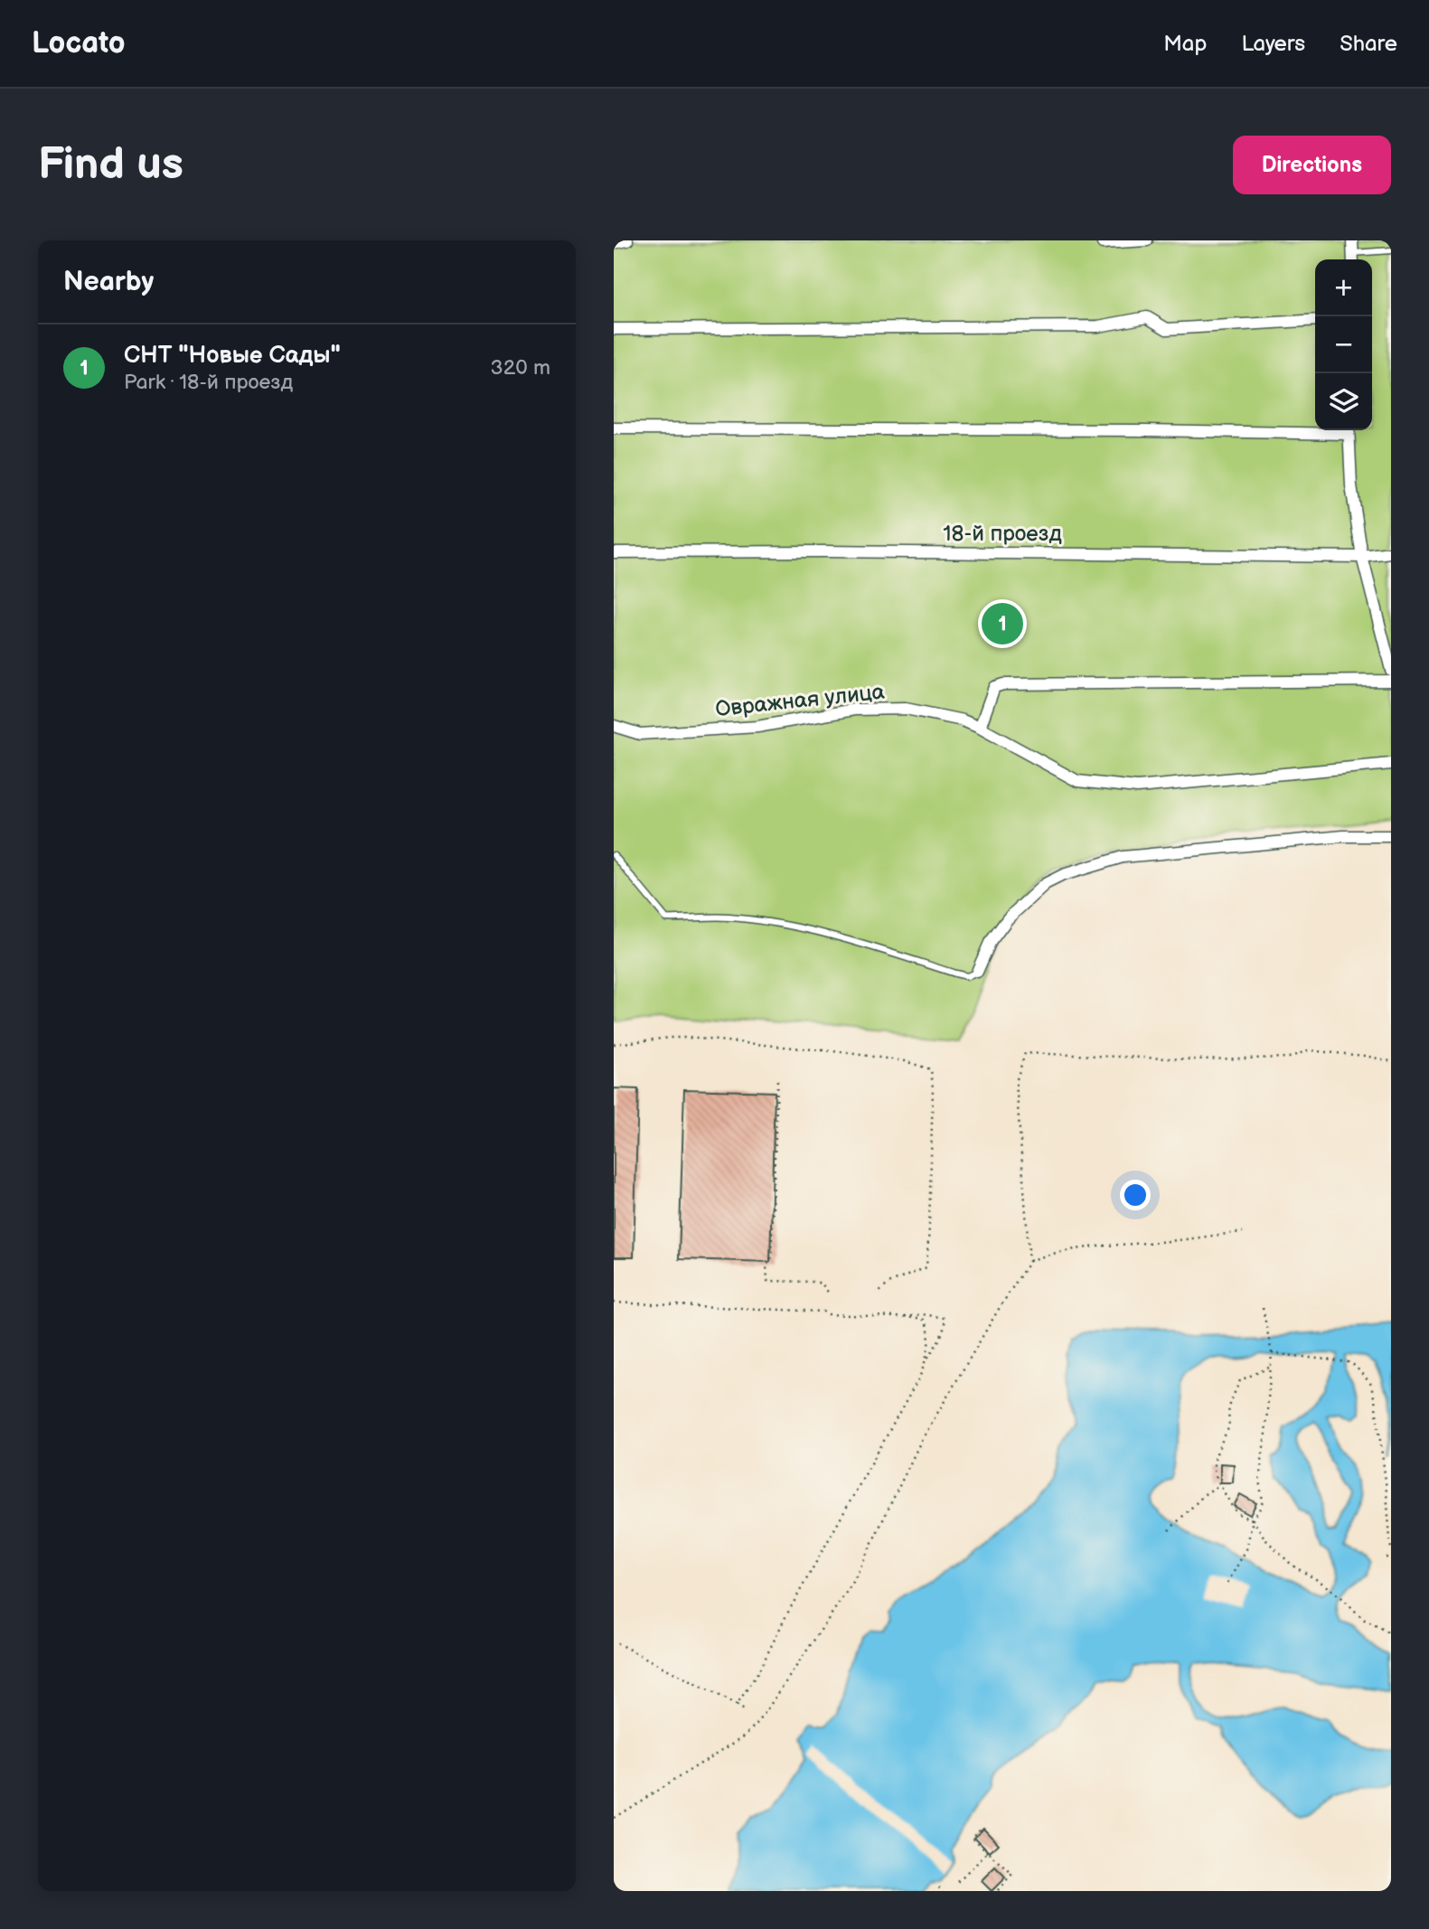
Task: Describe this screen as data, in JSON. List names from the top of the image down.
{
  "streets": {
    "street": ["18-й проезд", "Овражная улица"]
  },
  "page": {
    "header": "Locato",
    "nav": ["Map", "Layers", "Share"],
    "buttons": "Directions",
    "title": "Find us",
    "heading": "Nearby",
    "map_buttons": ["+", "−"],
    "list": [
      {
        "mark": "1",
        "name": "СНТ \"Новые Сады\"",
        "note": "Park · 18-й проезд",
        "value": "320 m"
      }
    ],
    "pins": "1"
  }
}
